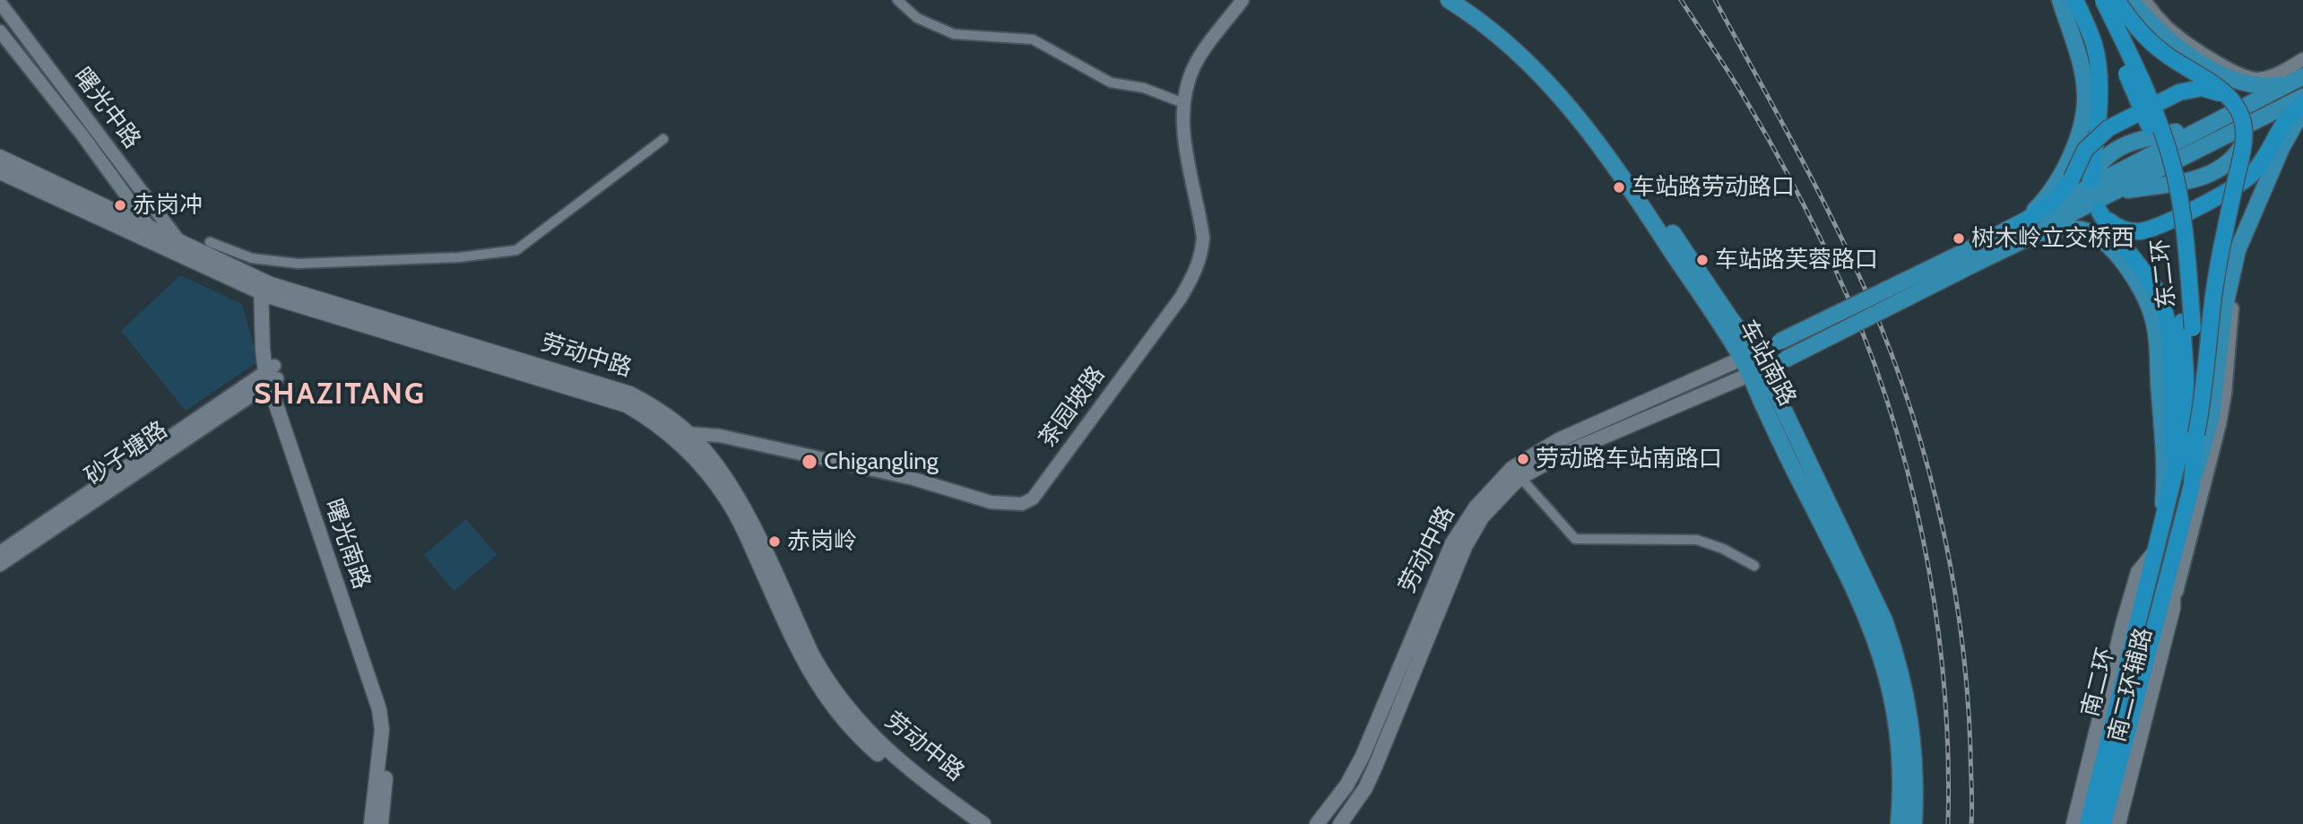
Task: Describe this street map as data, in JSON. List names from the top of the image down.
{
  "streets": {
    "highway": ["东二环", "南二环"],
    "main road": [
      "劳动中路",
      "车站南路",
      "曙光南路",
      "南二环辅路"
    ],
    "street": ["曙光中路", "茶园坡路", "砂子塘路"]
  },
  "crossings": [
    ["曙光中路", "劳动中路"],
    ["东二环", "南二环"],
    ["东二环", "南二环辅路"],
    ["劳动中路", "车站南路"],
    ["劳动中路", "茶园坡路"],
    ["劳动中路", "曙光南路"],
    ["砂子塘路", "曙光南路"],
    ["南二环", "南二环辅路"]
  ],
  "districts": ["SHAZITANG"],
  "places": [
    "车站路劳动路口",
    "赤岗冲",
    "树木岭立交桥西",
    "车站路芙蓉路口",
    "劳动路车站南路口",
    "Chigangling",
    "赤岗岭"
  ]
}
